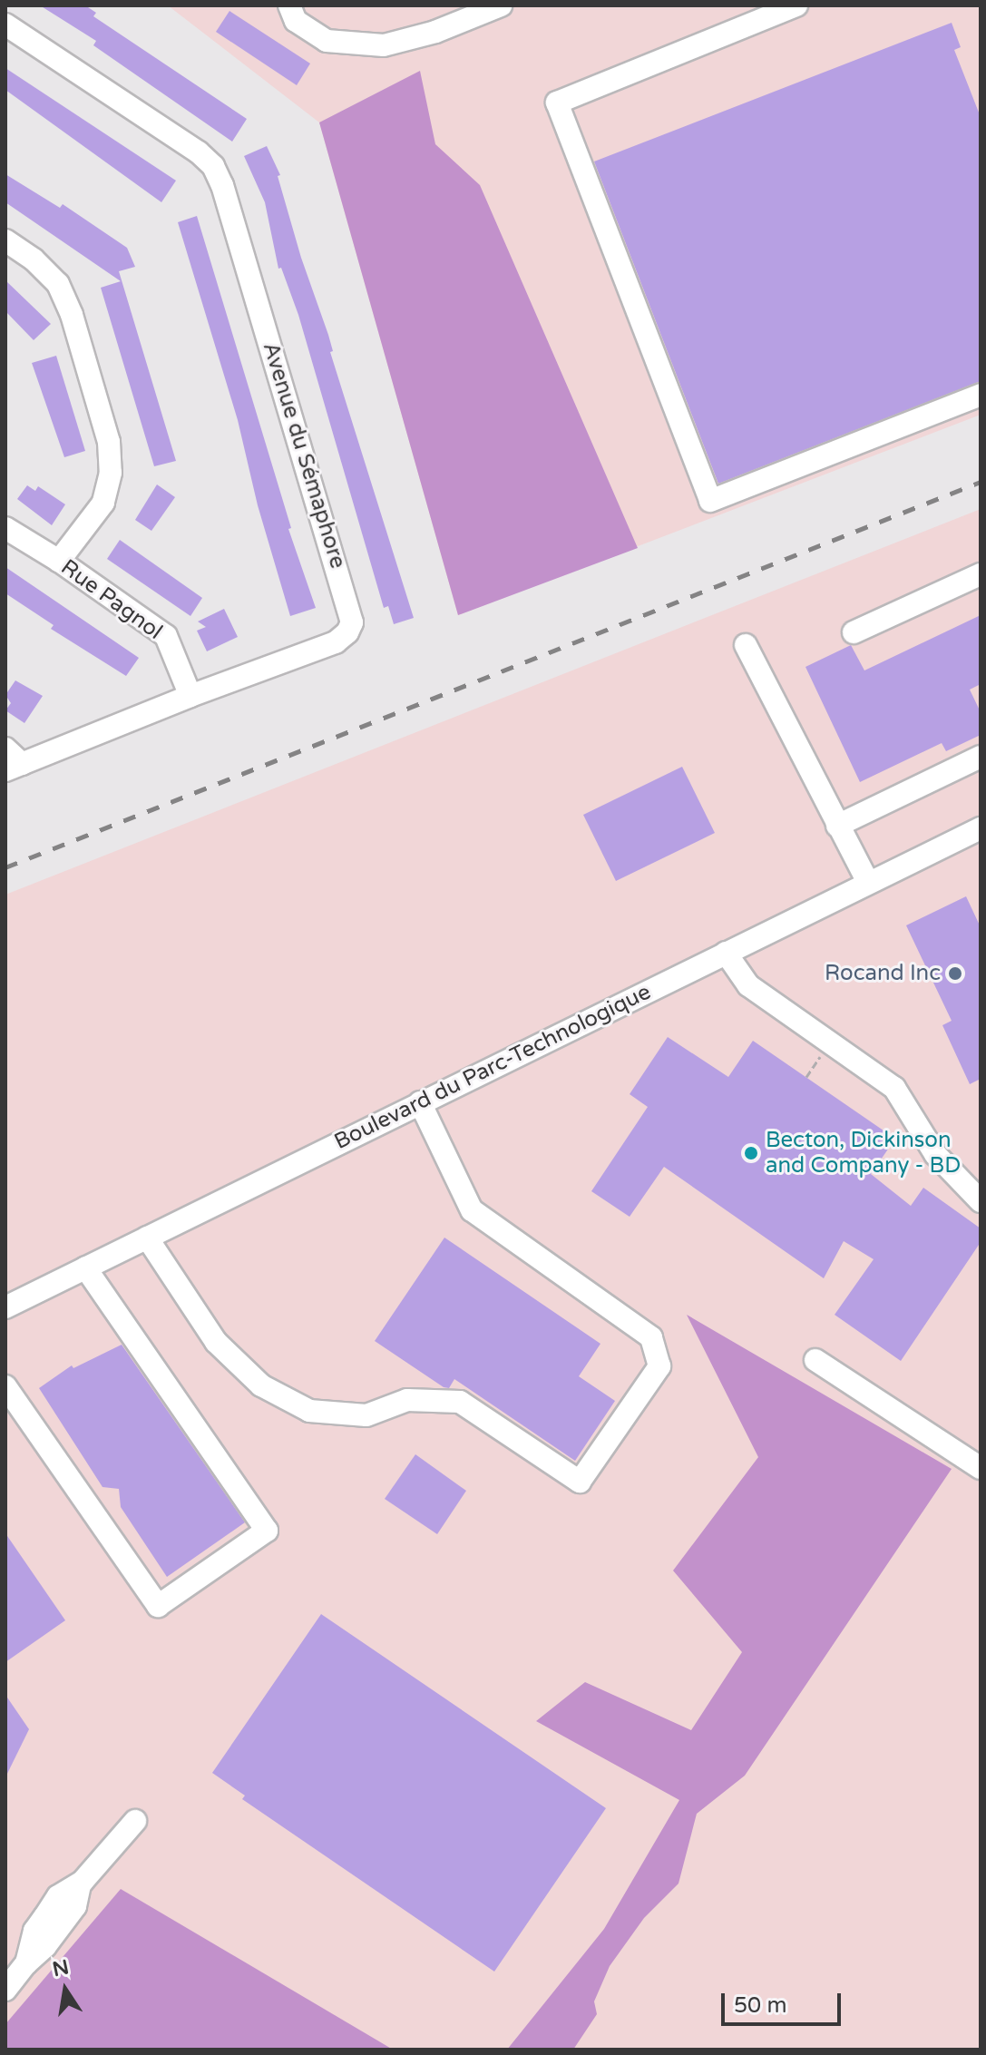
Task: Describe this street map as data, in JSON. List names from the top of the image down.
{
  "streets": {
    "street": ["Avenue du Sémaphore", "Rue Pagnol", "Boulevard du Parc-Technologique"]
  },
  "crossings": [
    ["Avenue du Sémaphore", "Rue Pagnol"]
  ],
  "places": ["Rocand Inc", "Becton, Dickinson and Company - BD"],
  "scale_bar": "50 m",
  "north": "top"
}
